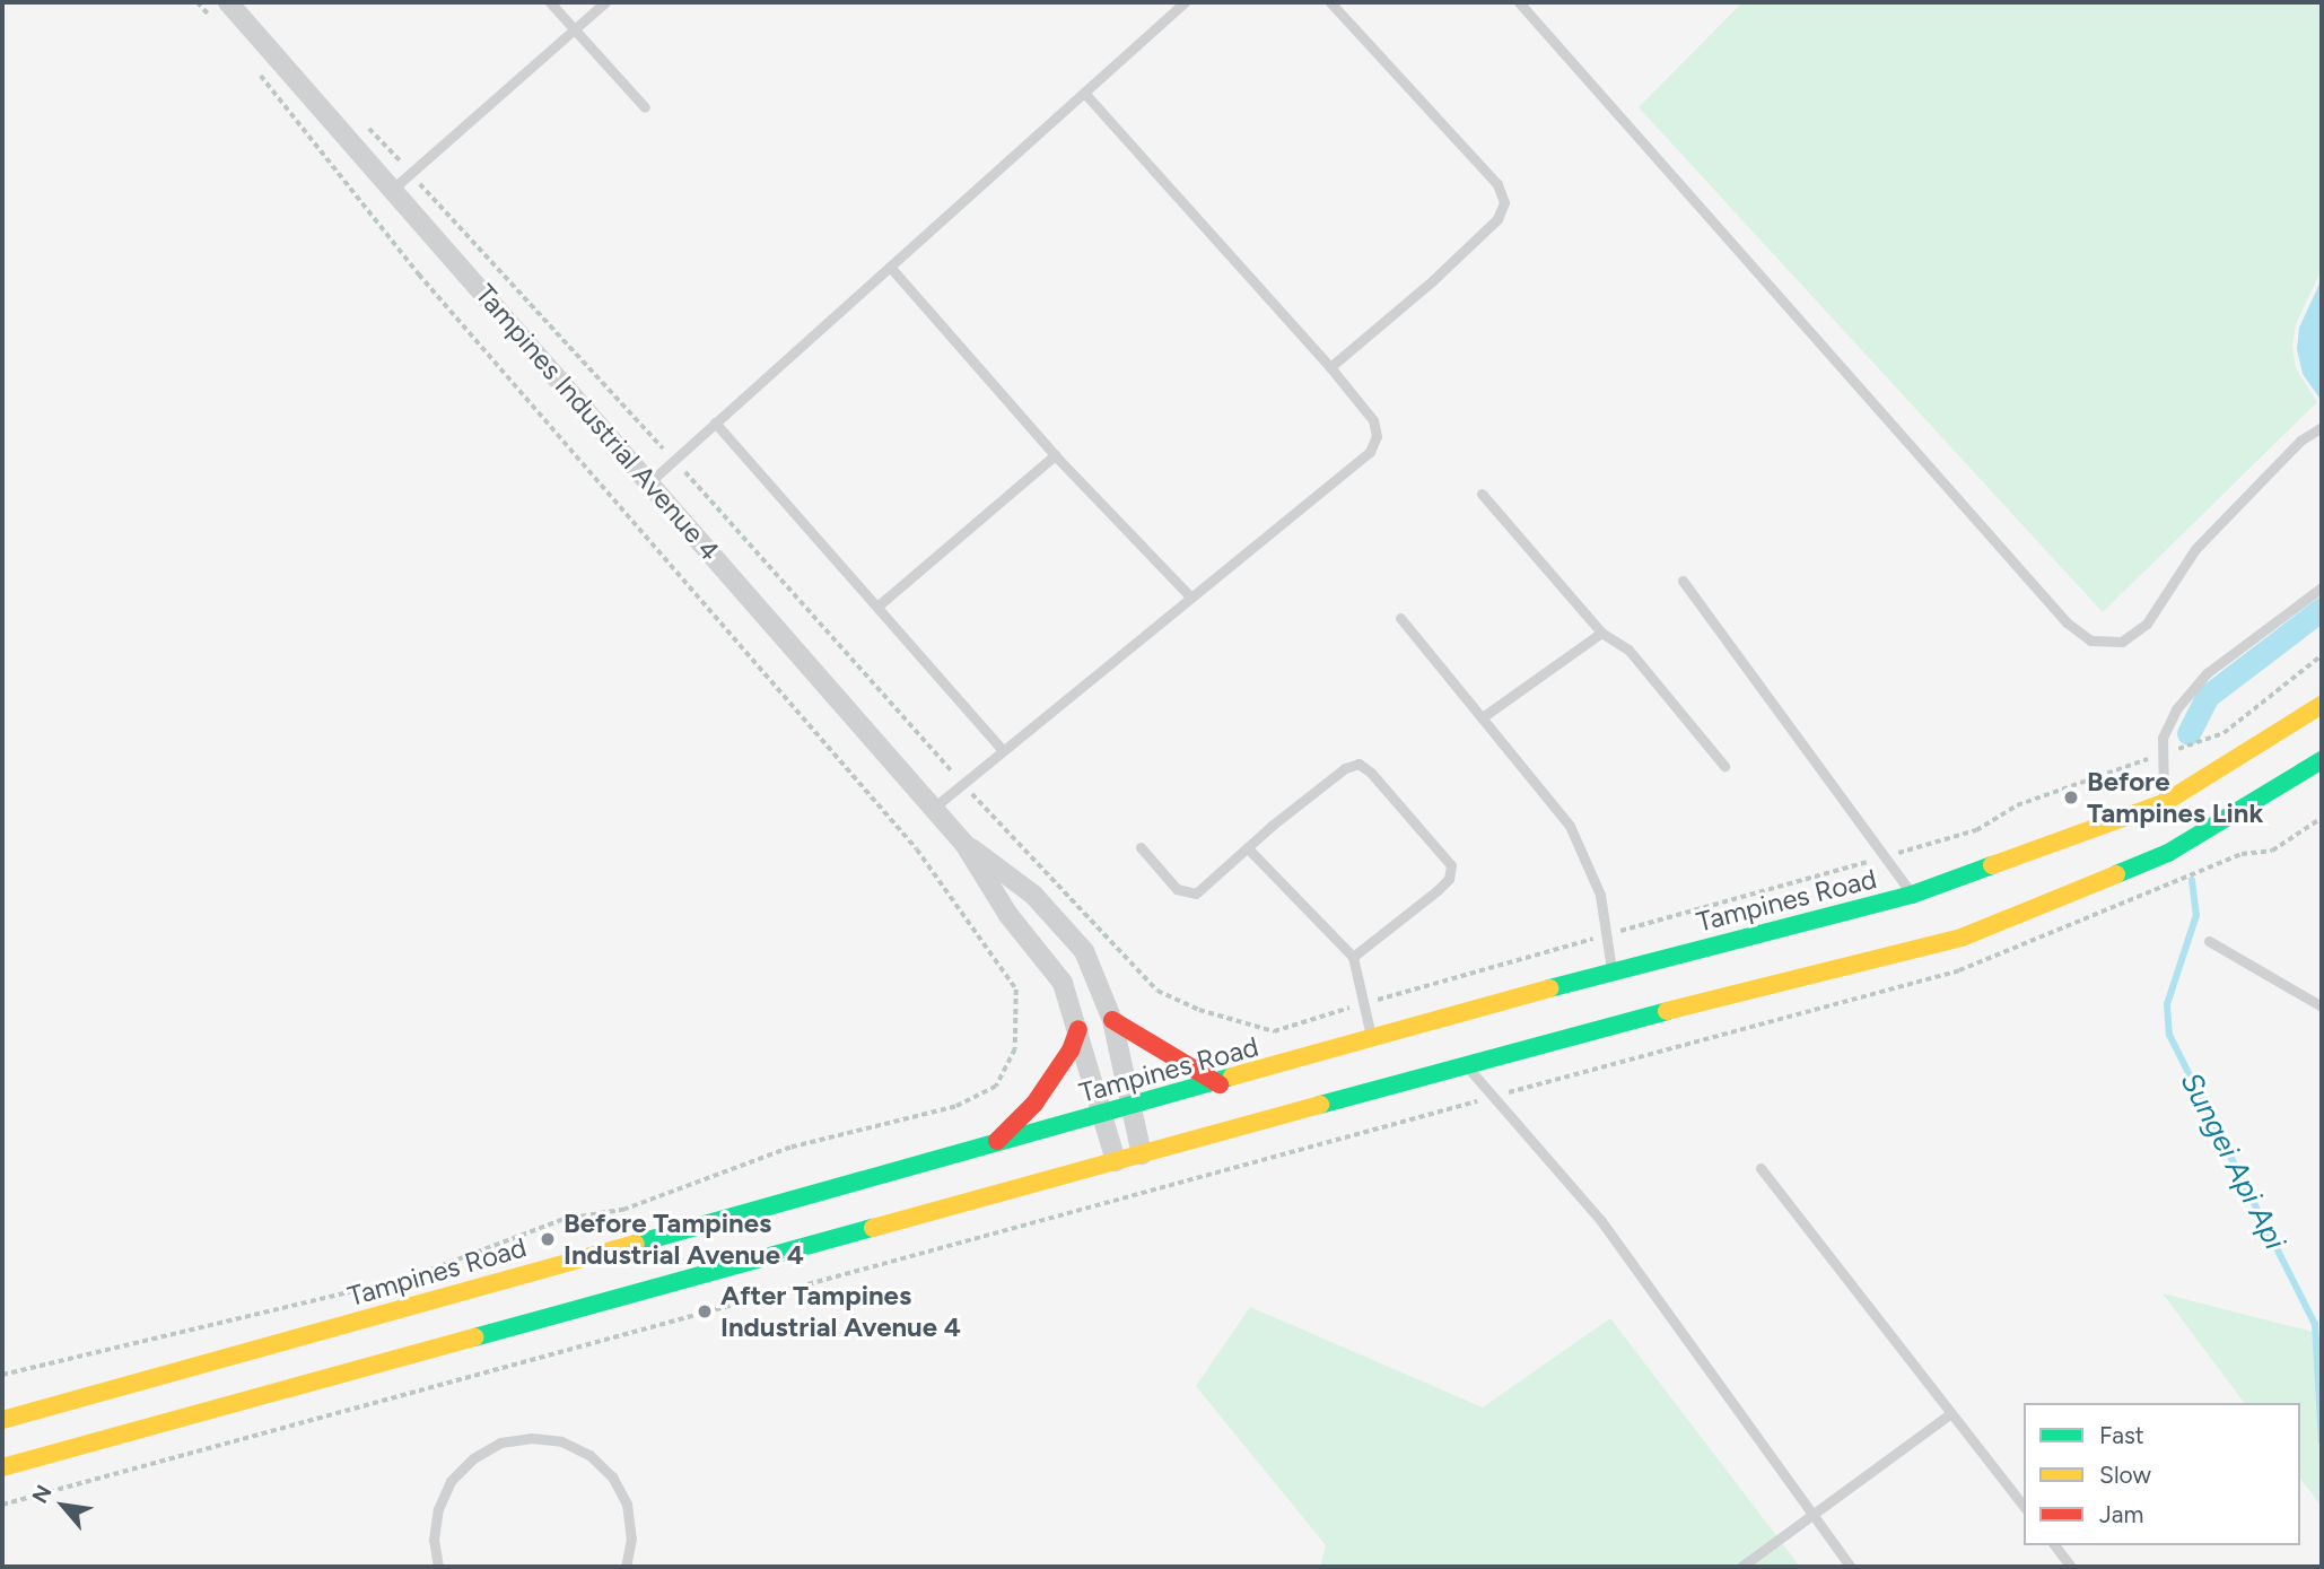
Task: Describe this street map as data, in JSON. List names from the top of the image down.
{
  "streets": {
    "main road": ["Tampines Road"],
    "street": ["Tampines Industrial Avenue 4"]
  },
  "crossings": [
    ["Tampines Industrial Avenue 4", "Tampines Road"]
  ],
  "water": ["Sungei Api Api"],
  "places": ["Before Tampines Link", "Before Tampines Industrial Avenue 4", "After Tampines Industrial Avenue 4"],
  "legend": ["Fast", "Slow", "Jam"],
  "north": "top left"
}
